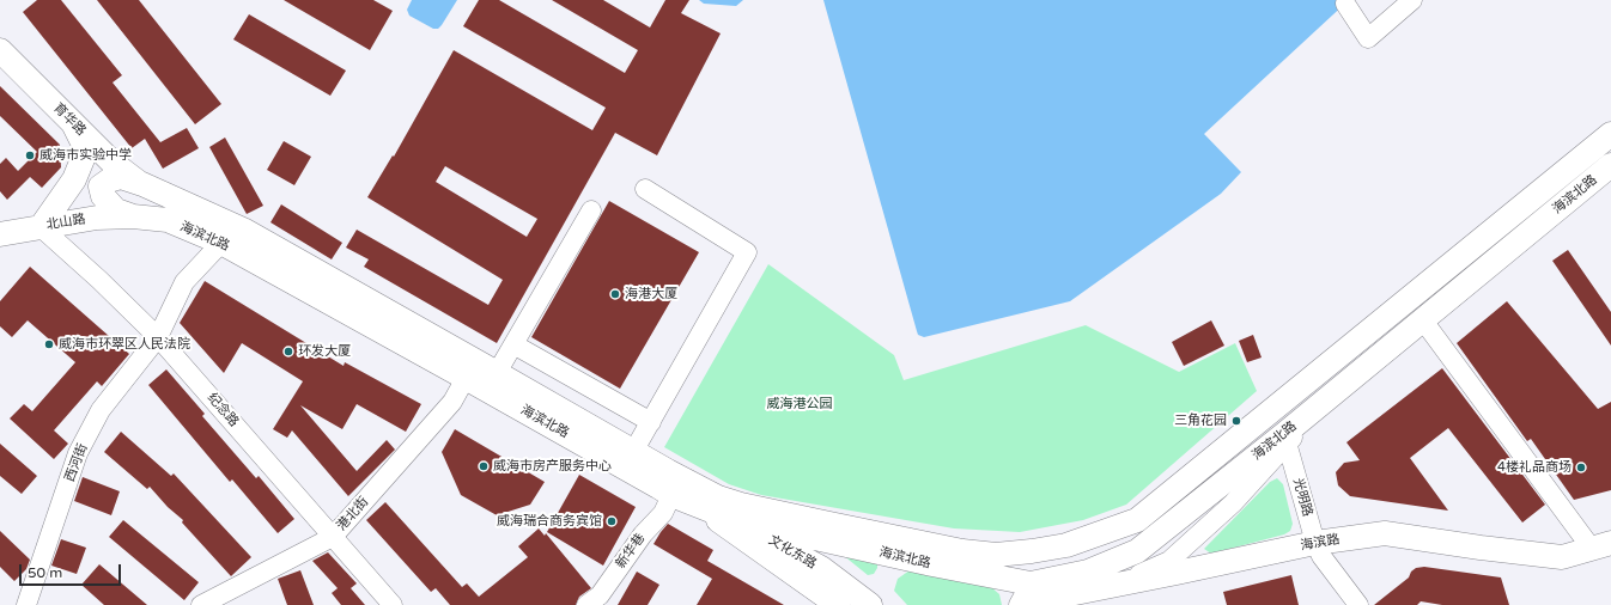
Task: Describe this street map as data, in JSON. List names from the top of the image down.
{
  "streets": {
    "main road": [
      "育华路",
      "海滨北路",
      "北山路",
      "海滨路",
      "文化东路"
    ],
    "street": [
      "纪念路",
      "西河街",
      "光明路",
      "港北街",
      "新华巷"
    ]
  },
  "crossings": [
    ["育华路", "海滨北路"],
    ["海滨北路", "北山路"],
    ["海滨北路", "西河街"],
    ["海滨北路", "光明路"],
    ["海滨北路", "港北街"],
    ["海滨北路", "海滨路"],
    ["海滨北路", "新华巷"],
    ["海滨北路", "文化东路"],
    ["北山路", "纪念路"],
    ["纪念路", "西河街"],
    ["纪念路", "港北街"],
    ["光明路", "海滨路"]
  ],
  "parks": ["威海港公园"],
  "places": [
    "威海市实验中学",
    "海港大厦",
    "威海市环翠区人民法院",
    "环发大厦",
    "三角花园",
    "威海市房产服务中心",
    "4楼礼品商场",
    "威海瑞合商务宾馆"
  ],
  "scale_bar": "50 m"
}
